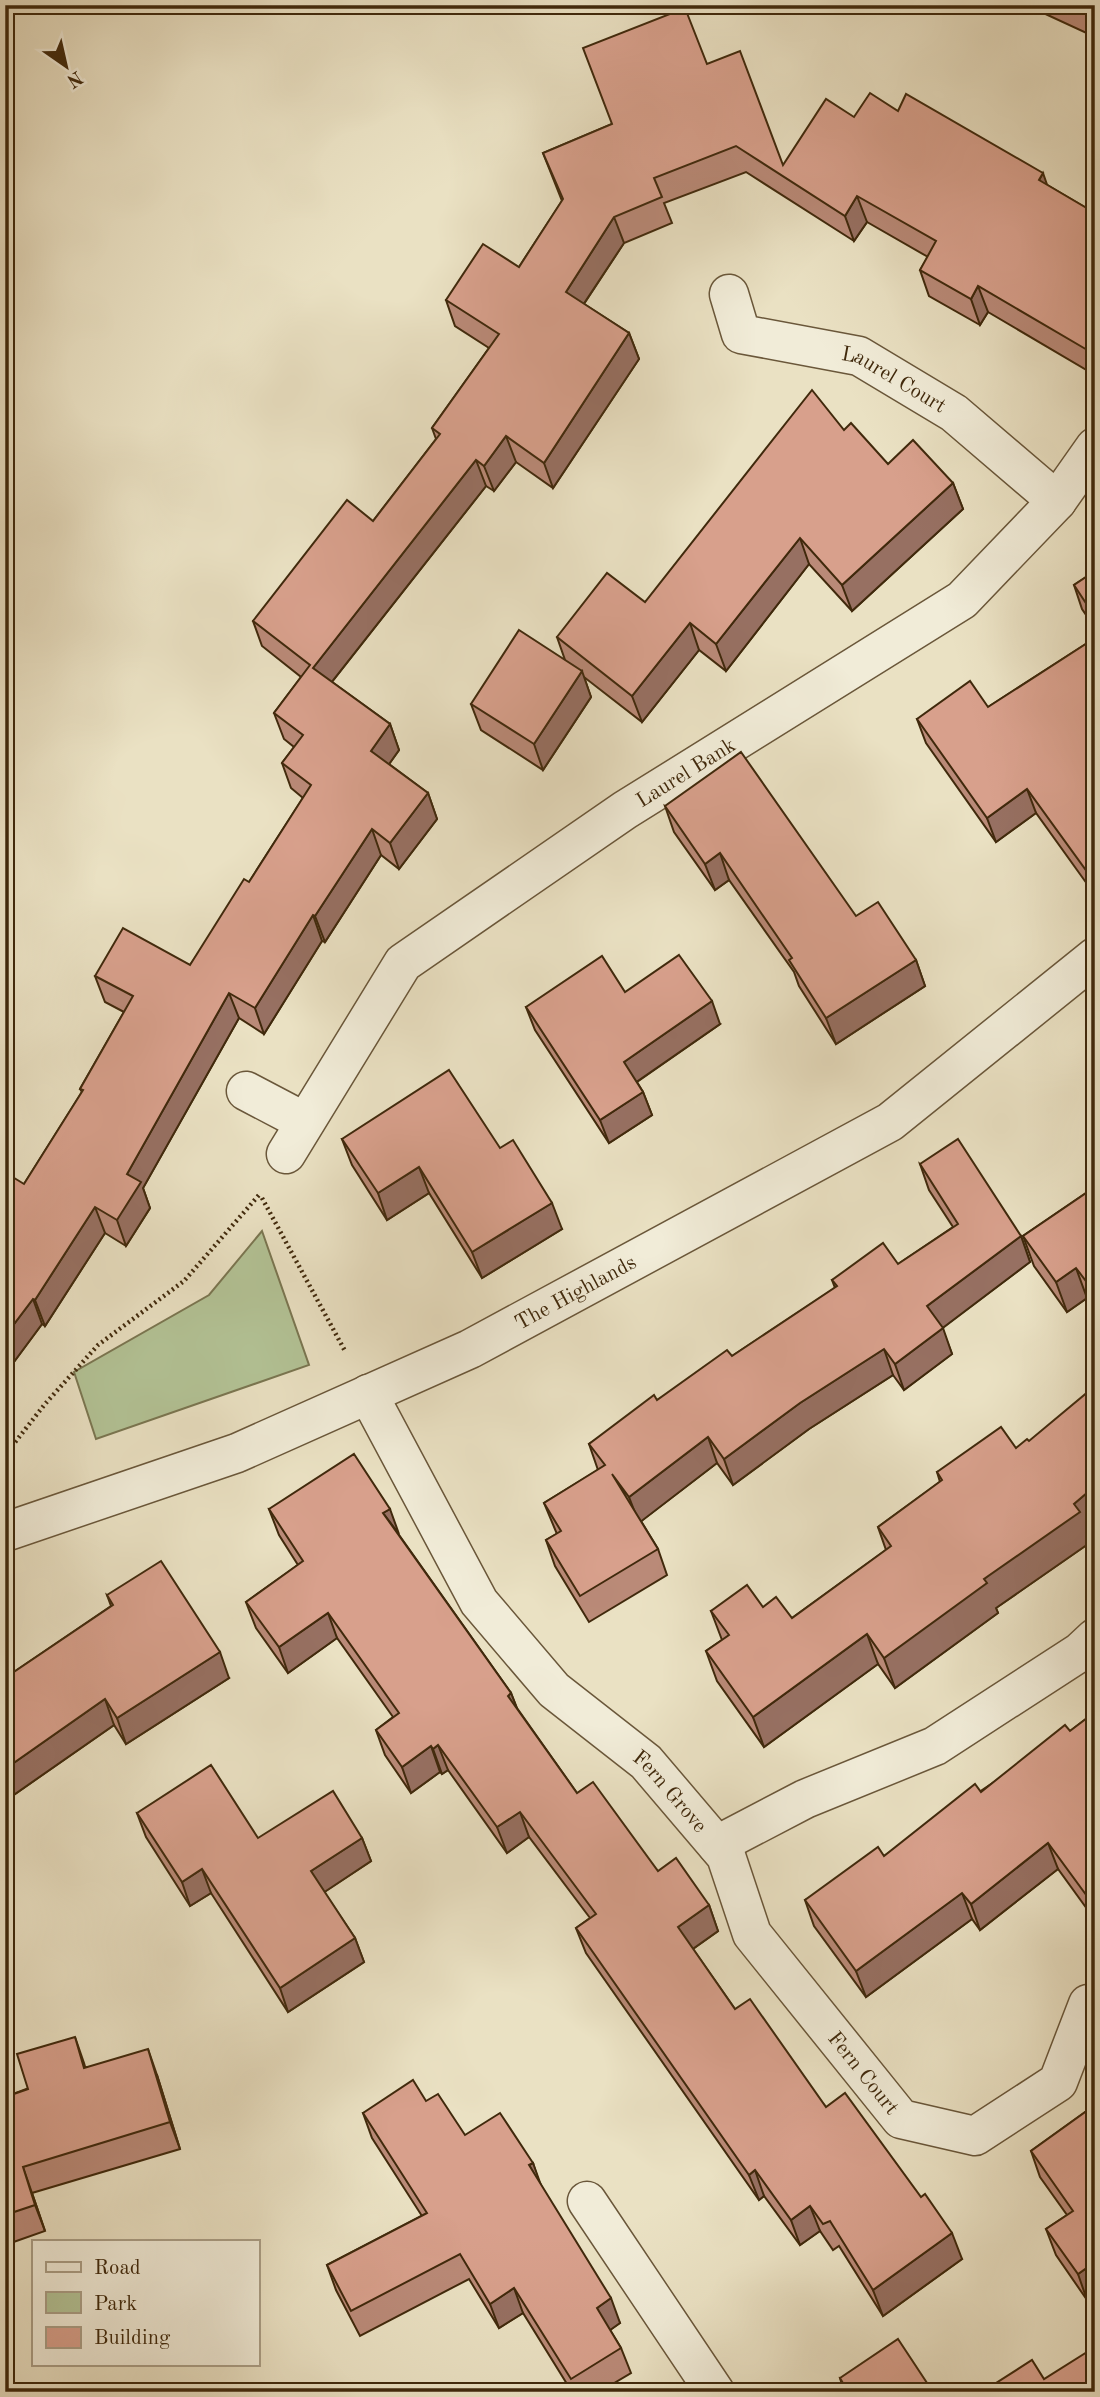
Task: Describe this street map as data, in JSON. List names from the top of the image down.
{
  "streets": {
    "street": [
      "Laurel Court",
      "Laurel Bank",
      "The Highlands",
      "Fern Grove",
      "Fern Court"
    ]
  },
  "crossings": [
    ["Laurel Court", "Laurel Bank"],
    ["The Highlands", "Fern Grove"],
    ["Fern Grove", "Fern Court"]
  ],
  "legend": ["Road", "Park", "Building"],
  "north": "bottom right"
}
